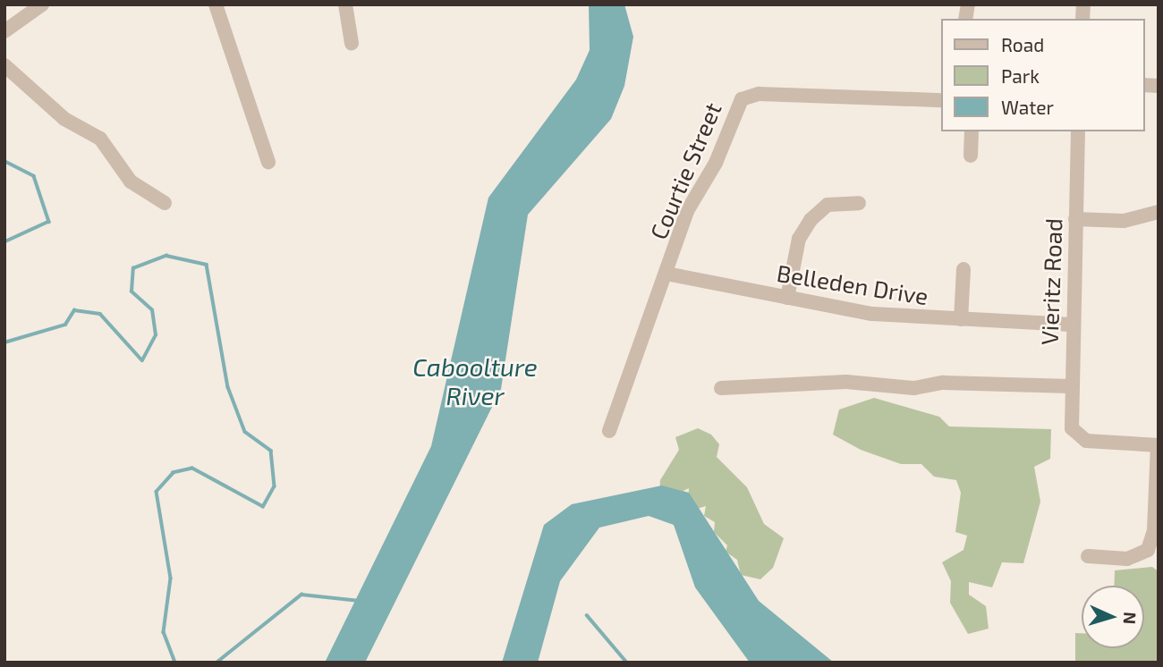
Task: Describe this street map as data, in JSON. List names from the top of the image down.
{
  "streets": {
    "street": ["Courtie Street", "Vieritz Road", "Belleden Drive"]
  },
  "crossings": [
    ["Courtie Street", "Belleden Drive"],
    ["Vieritz Road", "Belleden Drive"]
  ],
  "water": ["Caboolture River"],
  "legend": ["Road", "Park", "Water"],
  "north": "right"
}
